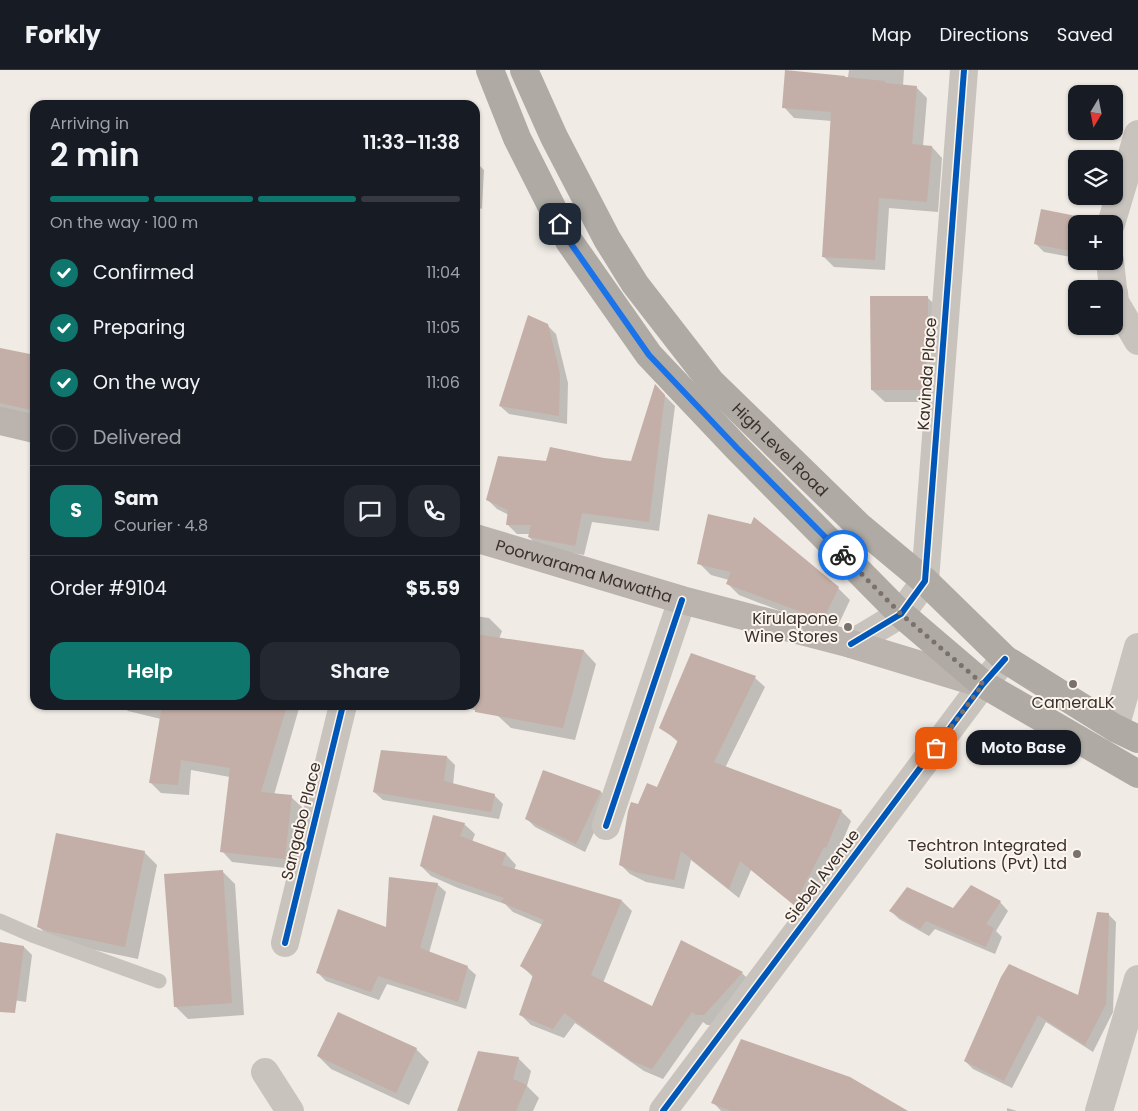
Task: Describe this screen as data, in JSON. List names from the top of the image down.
{
  "streets": {
    "highway": ["High Level Road"],
    "main road": ["Poorwarama Mawatha"],
    "street": ["Kavinda Place", "Sangabo Place", "Siebel Avenue"]
  },
  "crossings": [
    ["Kavinda Place", "High Level Road"],
    ["High Level Road", "Poorwarama Mawatha"],
    ["High Level Road", "Siebel Avenue"],
    ["Poorwarama Mawatha", "Siebel Avenue"]
  ],
  "places": [
    "Kirulapone Wine Stores",
    "CameraLK",
    "Moto Base",
    "Techtron Integrated Solutions (Pvt) Ltd"
  ],
  "north": "bottom",
  "page": {
    "header": "Forkly",
    "nav": ["Map", "Directions", "Saved"],
    "map_buttons": ["+", "−"],
    "heading": ["2 min", "Arriving in", "11:33–11:38"],
    "panel": [
      "Sam",
      "Courier · 4.8",
      "Order #9104",
      "$5.59"
    ],
    "bar": "On the way · 100 m",
    "list": [
      ["Confirmed", "11:04"],
      ["Preparing", "11:05"],
      ["On the way", "11:06"],
      "Delivered"
    ],
    "round": "S",
    "buttons": ["Help", "Share"],
    "bubble": "Moto Base"
  }
}
